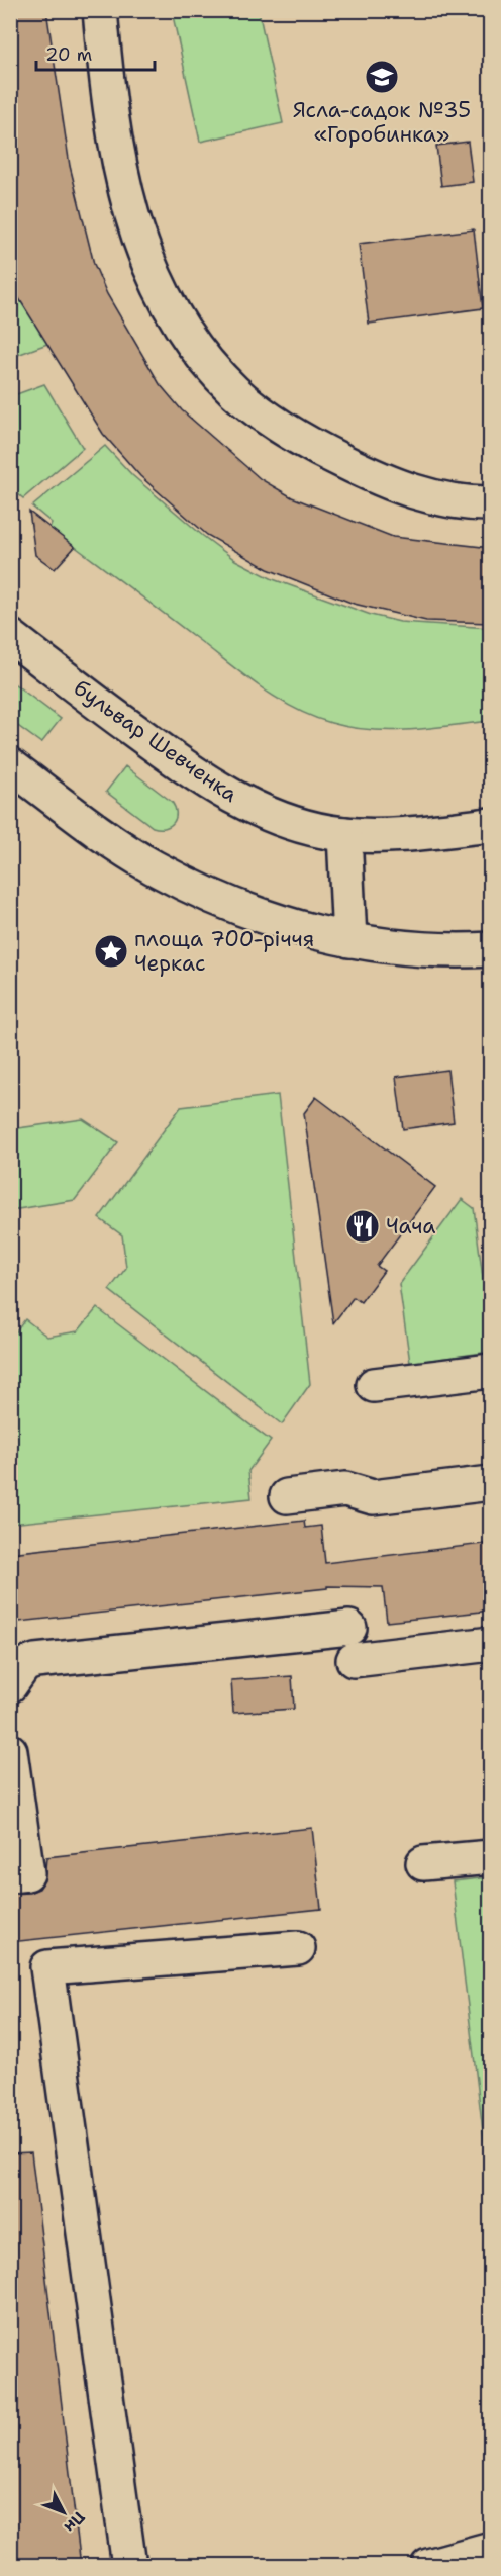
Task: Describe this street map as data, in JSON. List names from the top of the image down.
{
  "streets": {
    "main road": ["бульвар Шевченка"]
  },
  "places": {
    "school or university": ["Ясла-садок №35 «Горобинка»"],
    "place": ["площа 700-річчя Черкас"],
    "restaurant": ["Чача"]
  },
  "scale_bar": "20 m",
  "north": "bottom right"
}
